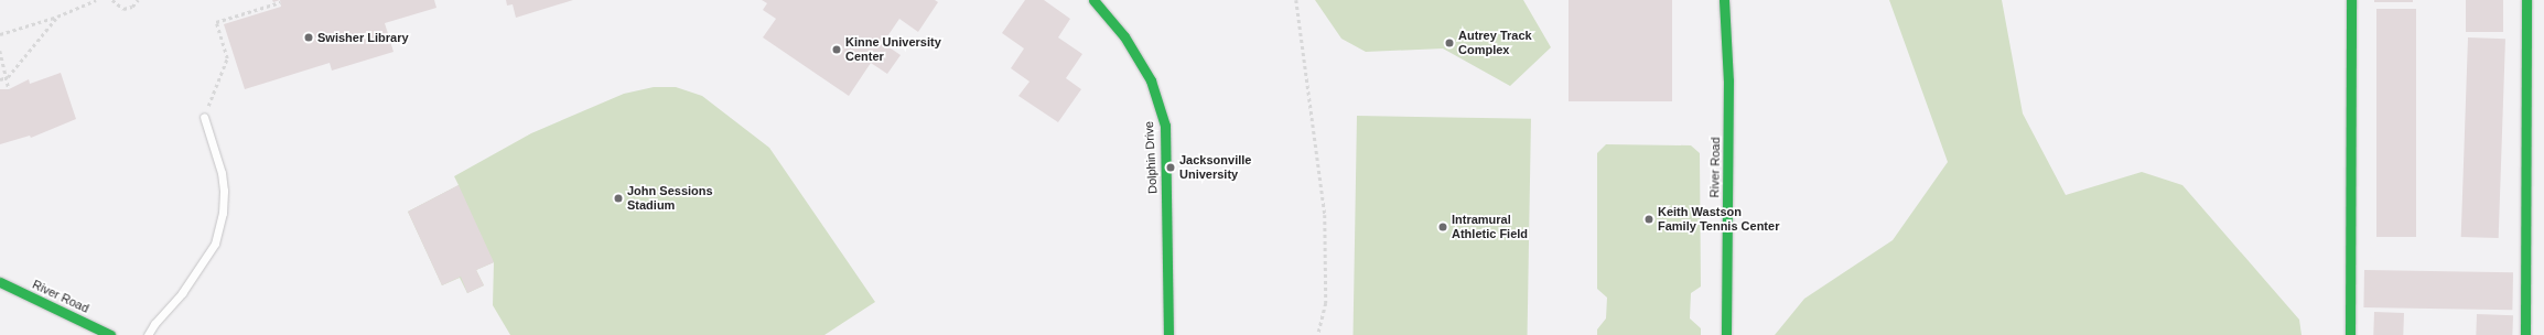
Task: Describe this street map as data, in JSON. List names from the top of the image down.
{
  "streets": {
    "street": ["Dolphin Drive", "River Road"]
  },
  "places": [
    "Swisher Library",
    "Autrey Track Complex",
    "Kinne University Center",
    "Jacksonville University",
    "John Sessions Stadium",
    "Keith Wastson Family Tennis Center",
    "Intramural Athletic Field"
  ]
}
